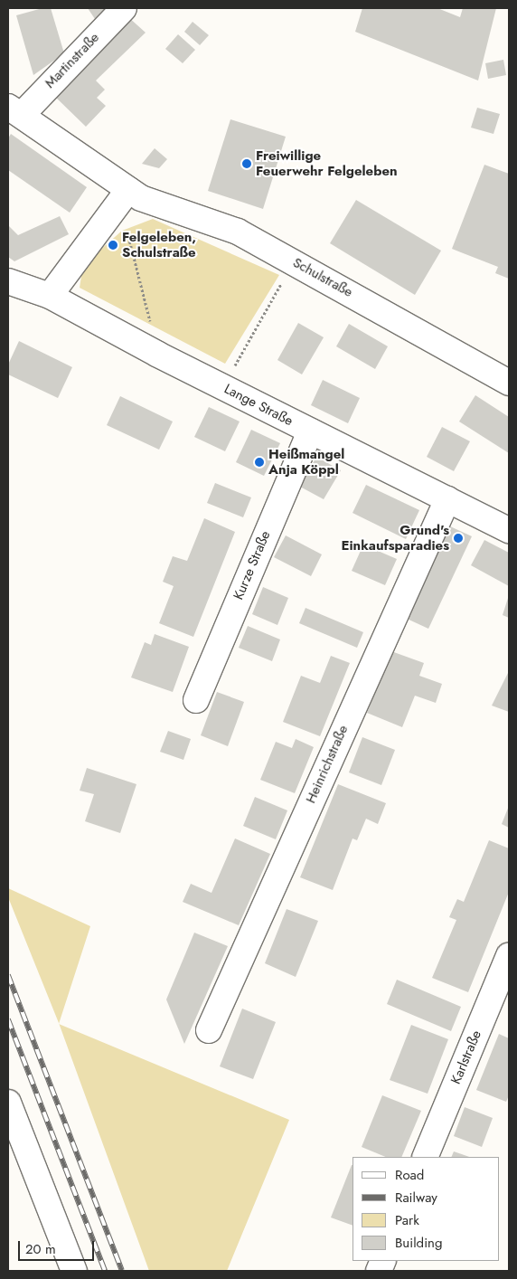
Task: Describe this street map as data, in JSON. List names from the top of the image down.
{
  "streets": {
    "street": [
      "Martinstraße",
      "Schulstraße",
      "Lange Straße",
      "Kurze Straße",
      "Heinrichstraße",
      "Karlstraße"
    ]
  },
  "crossings": [
    ["Martinstraße", "Schulstraße"],
    ["Lange Straße", "Kurze Straße"],
    ["Lange Straße", "Heinrichstraße"]
  ],
  "places": [
    "Freiwillige Feuerwehr Felgeleben",
    "Felgeleben, Schulstraße",
    "Heißmangel Anja Köppl",
    "Grund's Einkaufsparadies"
  ],
  "legend": [
    "Road",
    "Railway",
    "Park",
    "Building"
  ],
  "scale_bar": "20 m"
}
